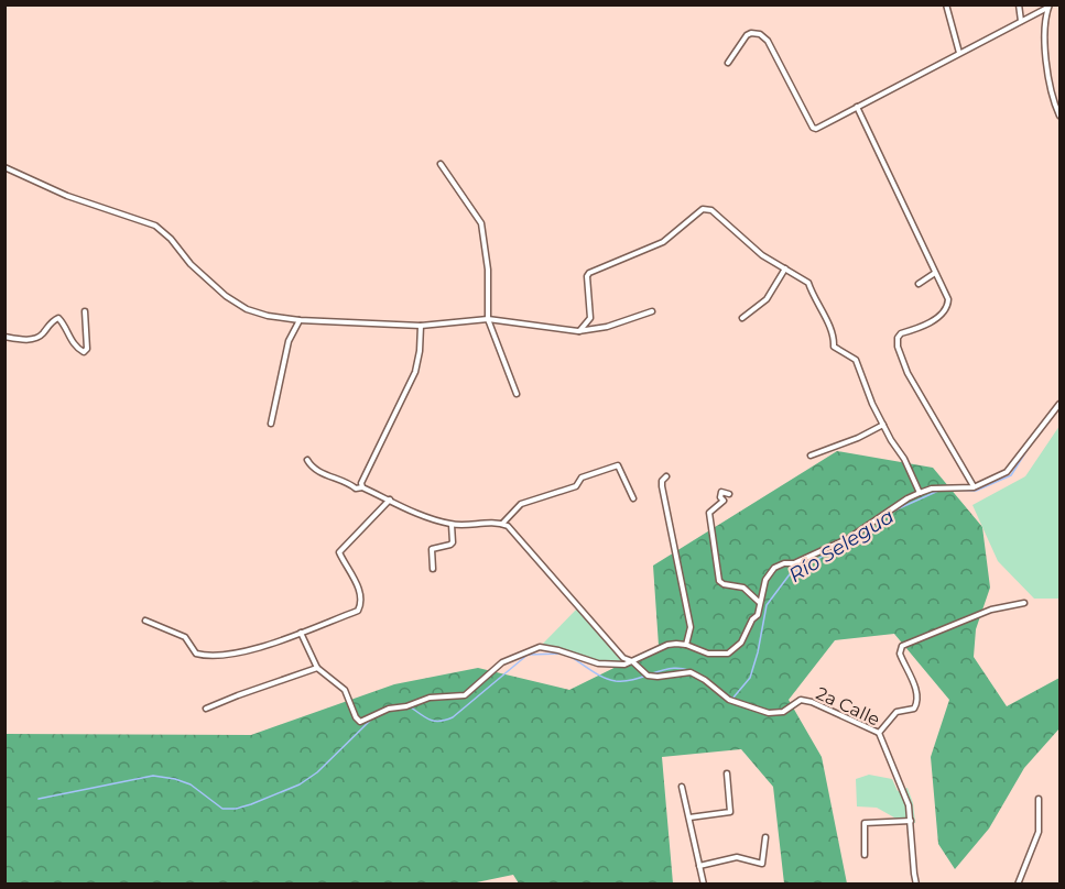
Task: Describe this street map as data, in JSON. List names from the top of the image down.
{
  "streets": {
    "street": ["2a Calle"]
  },
  "water": ["Río Selegua"]
}
